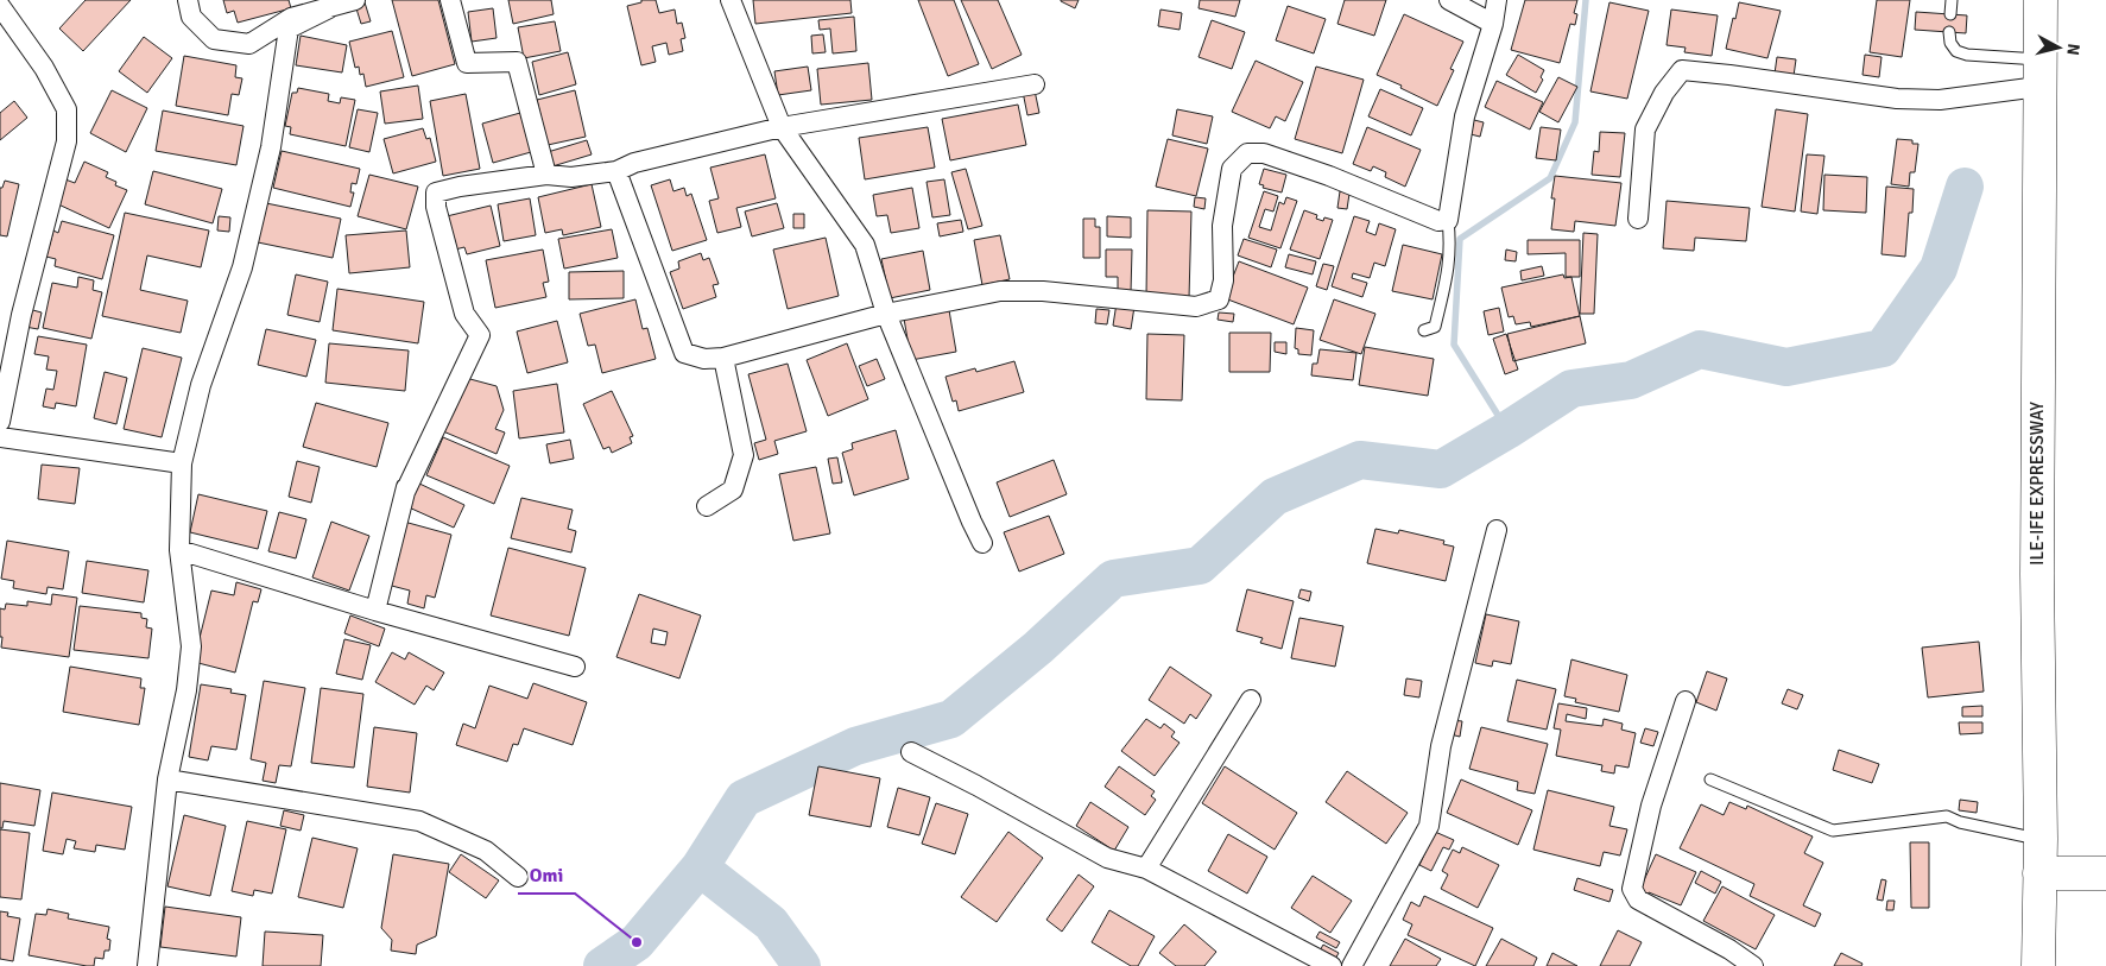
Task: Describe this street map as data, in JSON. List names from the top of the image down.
{
  "streets": {
    "highway": ["ILE-IFE EXPRESSWAY"]
  },
  "places": ["Omi"],
  "north": "right"
}
